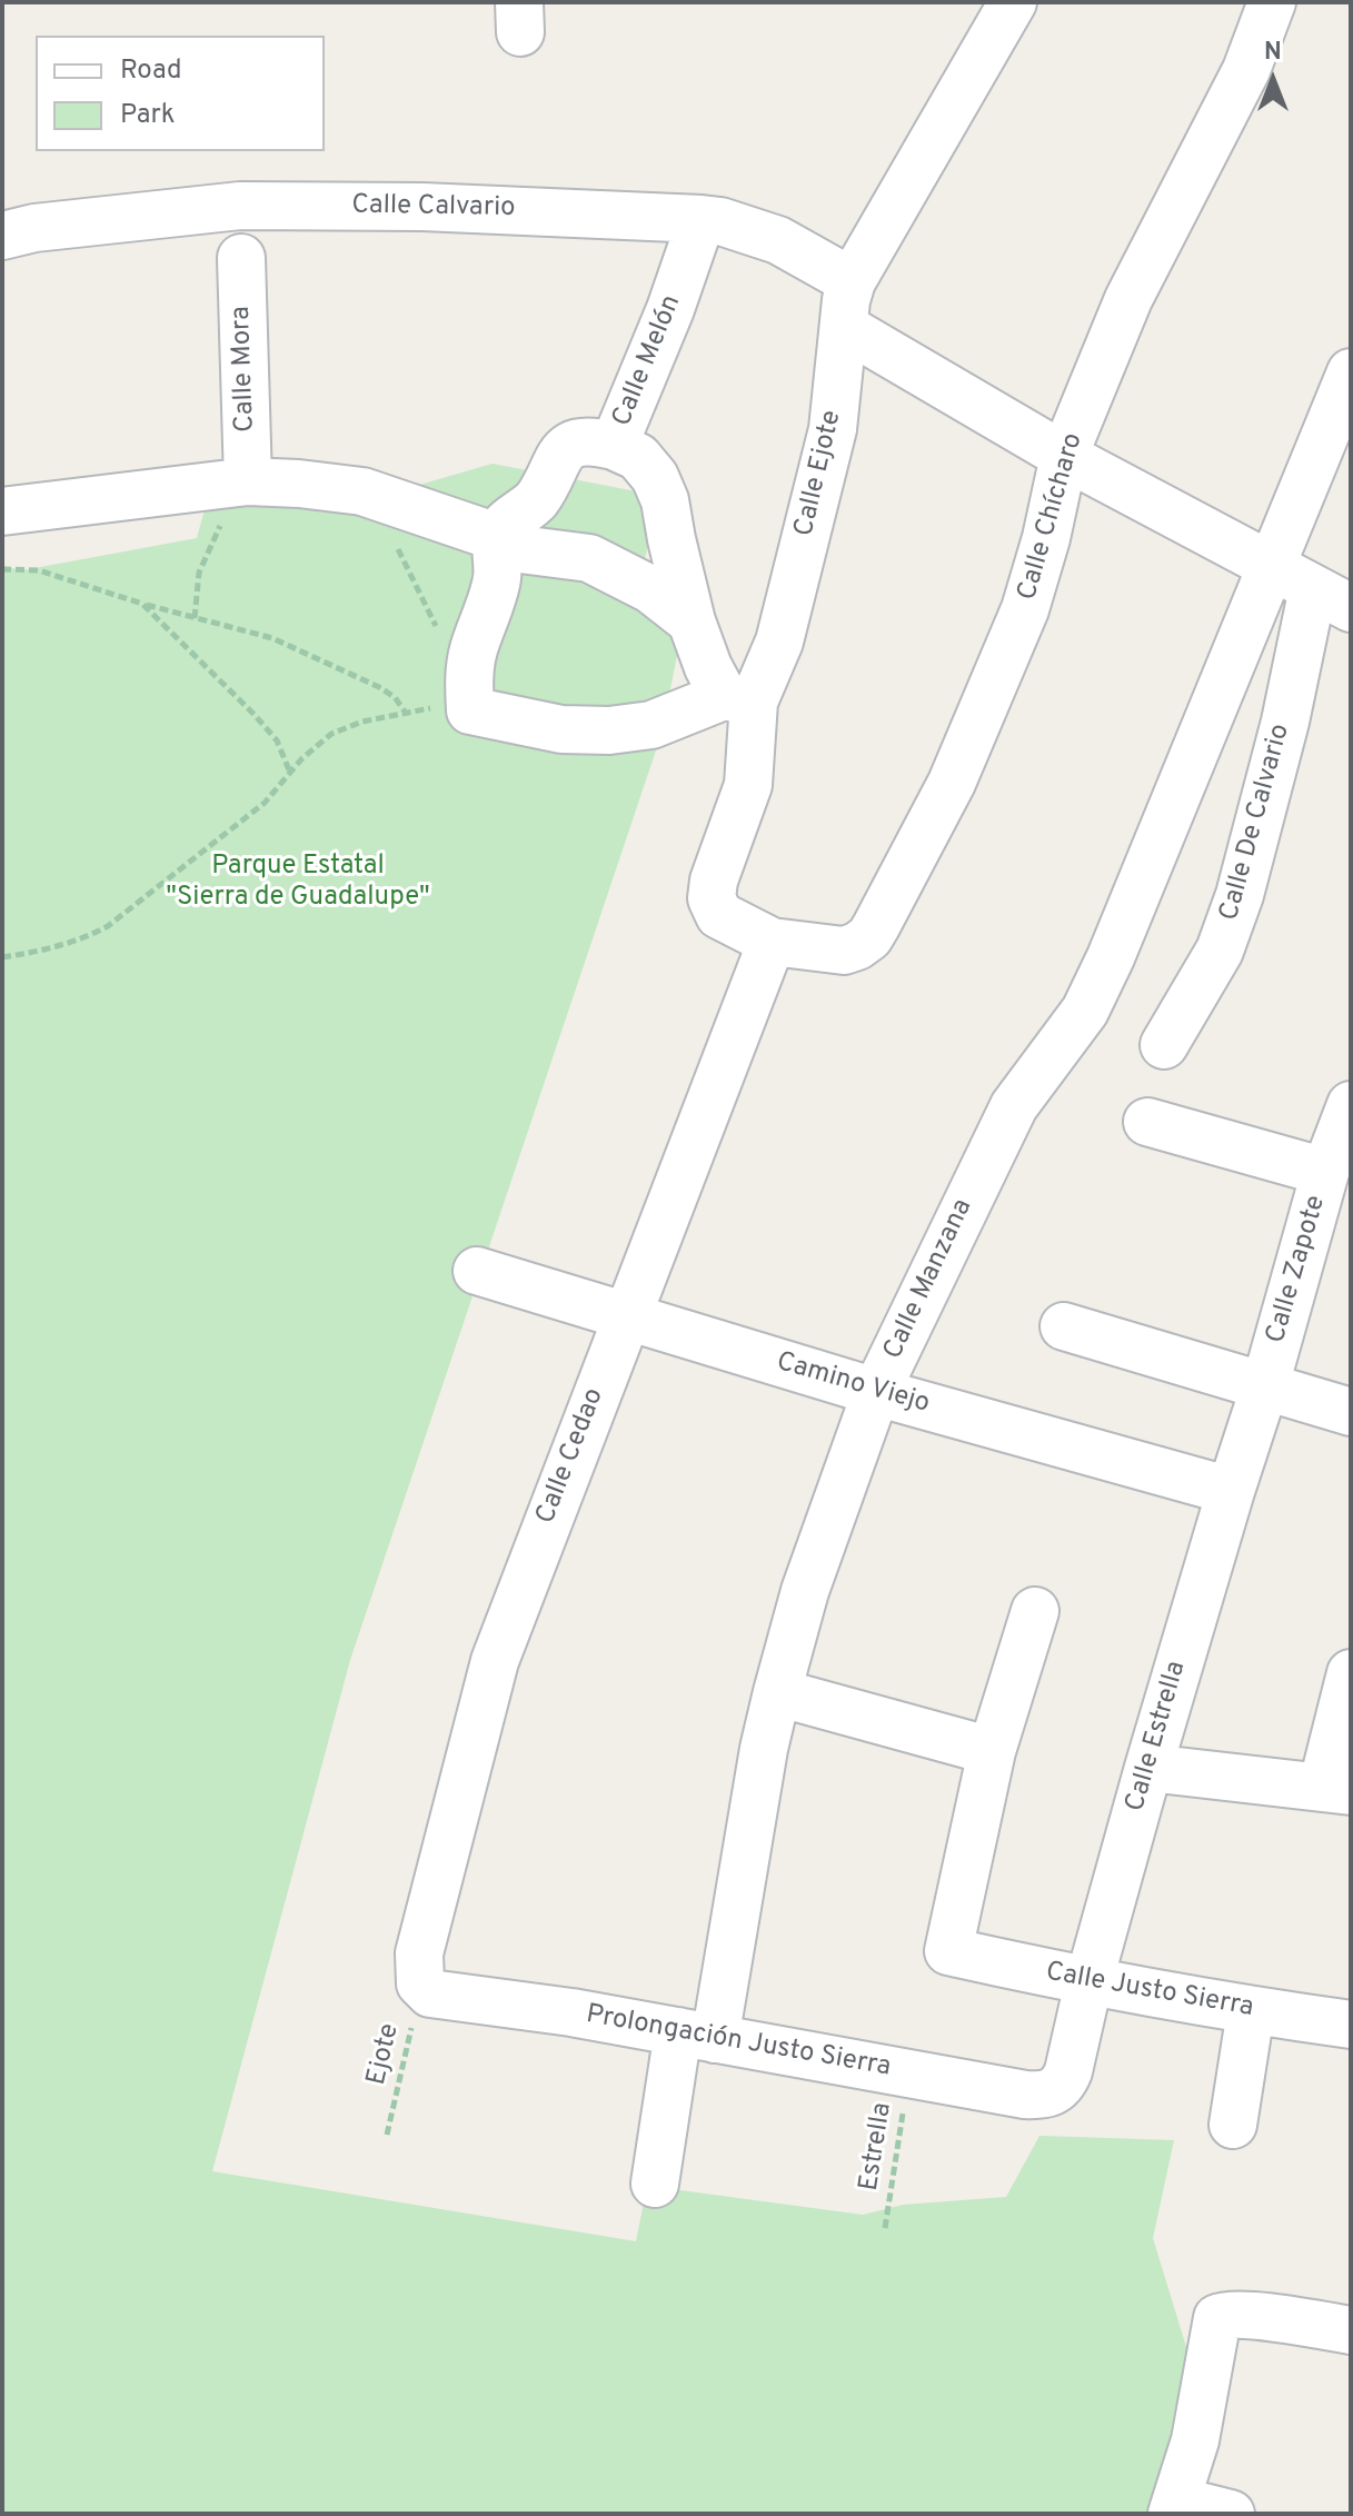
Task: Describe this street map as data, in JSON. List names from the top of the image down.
{
  "streets": {
    "street": [
      "Calle Calvario",
      "Calle Melón",
      "Calle Mora",
      "Calle Ejote",
      "Calle Chícharo",
      "Calle De Calvario",
      "Calle Zapote",
      "Calle Manzana",
      "Camino Viejo",
      "Calle Cedao",
      "Calle Estrella",
      "Calle Justo Sierra",
      "Prolongación Justo Sierra"
    ],
    "path": ["Ejote", "Estrella"]
  },
  "crossings": [
    ["Calle Calvario", "Calle Melón"],
    ["Calle Calvario", "Calle Ejote"],
    ["Calle Ejote", "Calle Chícharo"],
    ["Calle Ejote", "Calle Cedao"],
    ["Calle Chícharo", "Calle Cedao"],
    ["Calle Zapote", "Calle Estrella"],
    ["Calle Manzana", "Camino Viejo"],
    ["Calle Manzana", "Prolongación Justo Sierra"],
    ["Camino Viejo", "Calle Cedao"],
    ["Camino Viejo", "Calle Estrella"],
    ["Calle Cedao", "Prolongación Justo Sierra"],
    ["Calle Cedao", "Ejote"],
    ["Calle Estrella", "Calle Justo Sierra"],
    ["Calle Estrella", "Prolongación Justo Sierra"],
    ["Prolongación Justo Sierra", "Ejote"],
    ["Prolongación Justo Sierra", "Estrella"]
  ],
  "parks": ["Parque Estatal \"Sierra de Guadalupe\""],
  "legend": ["Road", "Park"],
  "north": "top"
}
